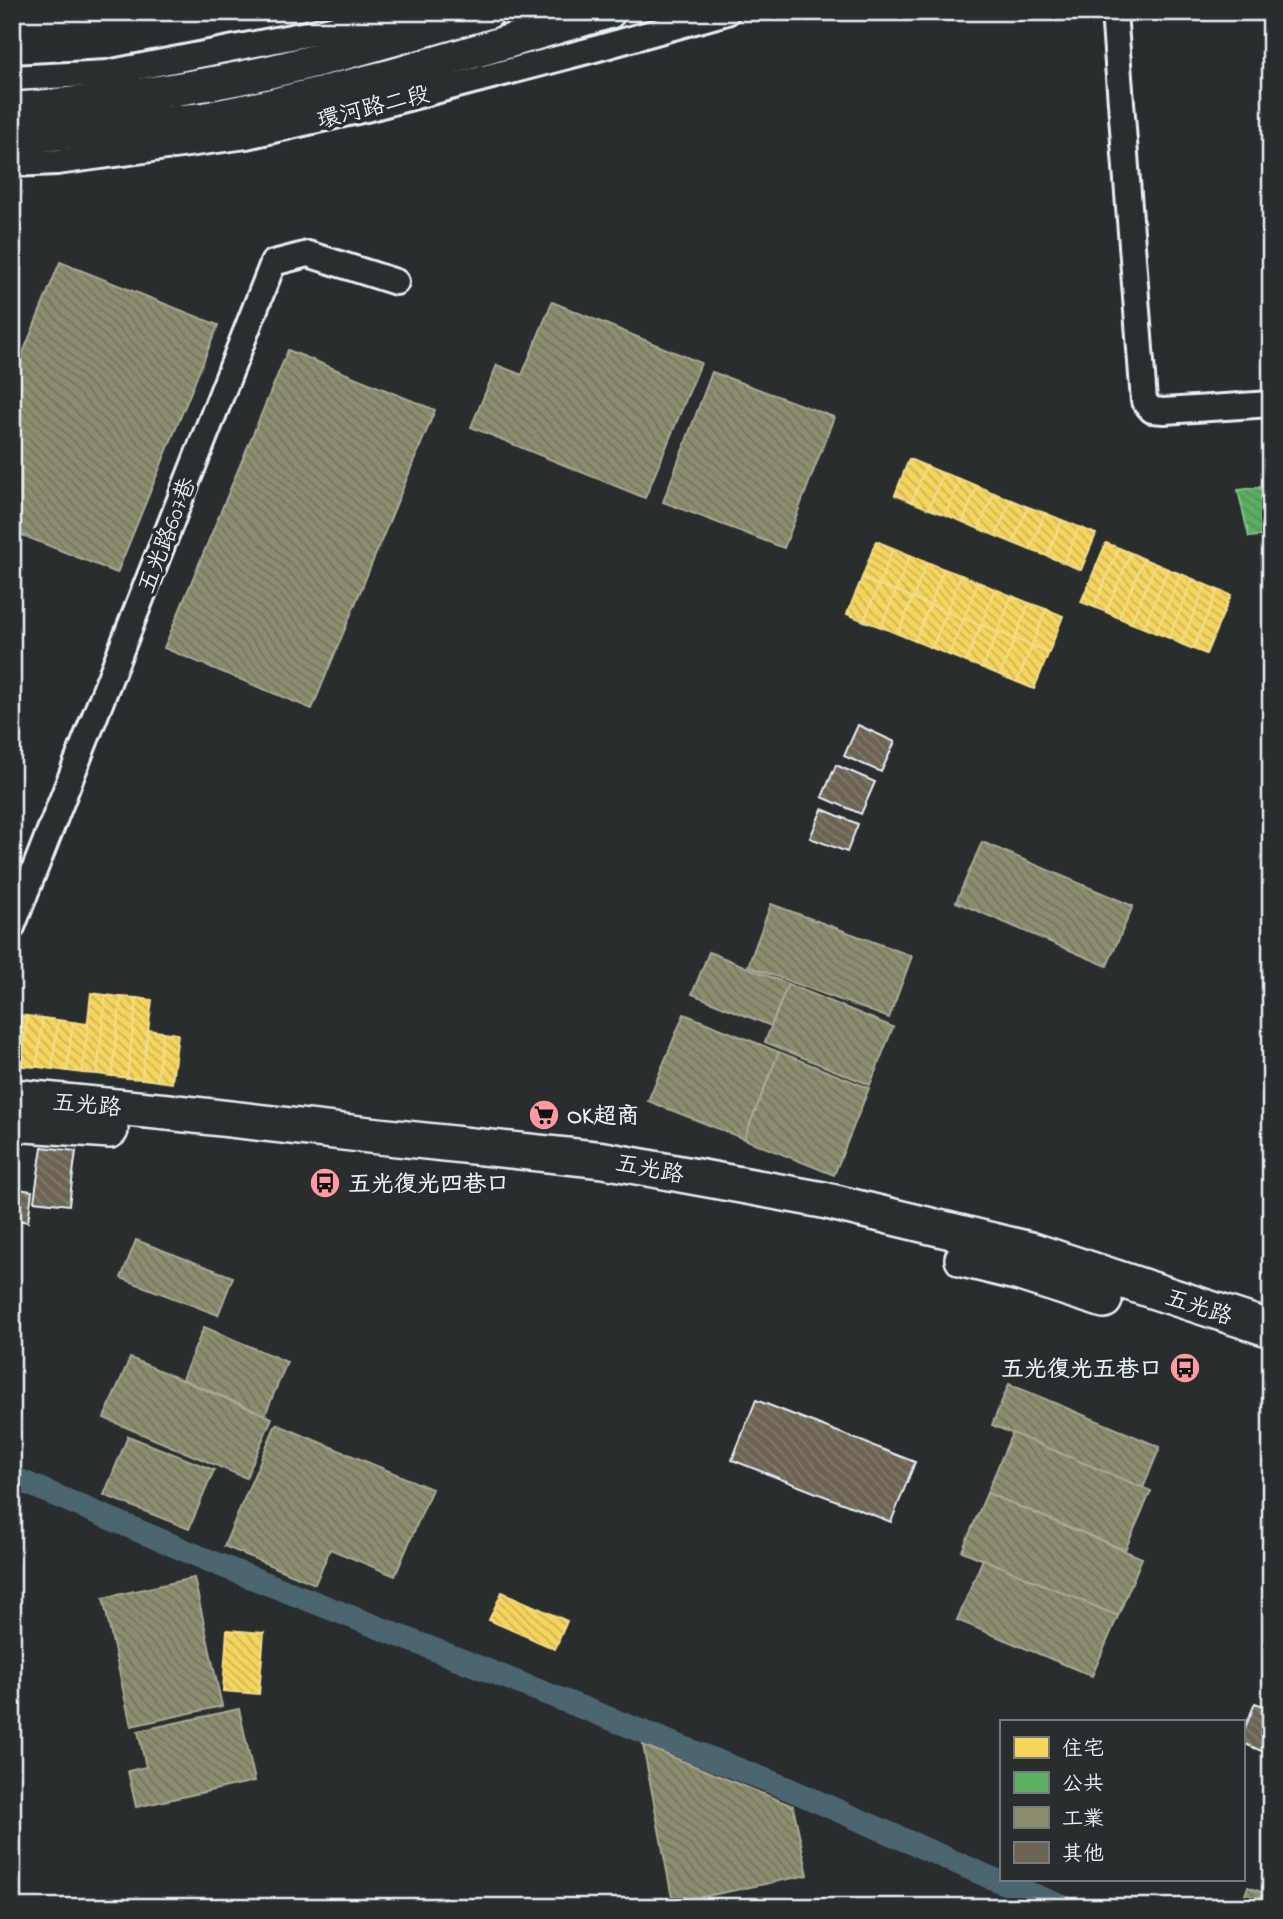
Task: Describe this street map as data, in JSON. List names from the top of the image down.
{
  "streets": {
    "main road": ["五光路"],
    "street": ["環河路二段", "五光路607巷"]
  },
  "places": {
    "supermarket": ["OK超商"],
    "bus stop": ["五光復光四巷口", "五光復光五巷口"]
  },
  "legend": [
    "住宅",
    "公共",
    "工業",
    "其他"
  ]
}
